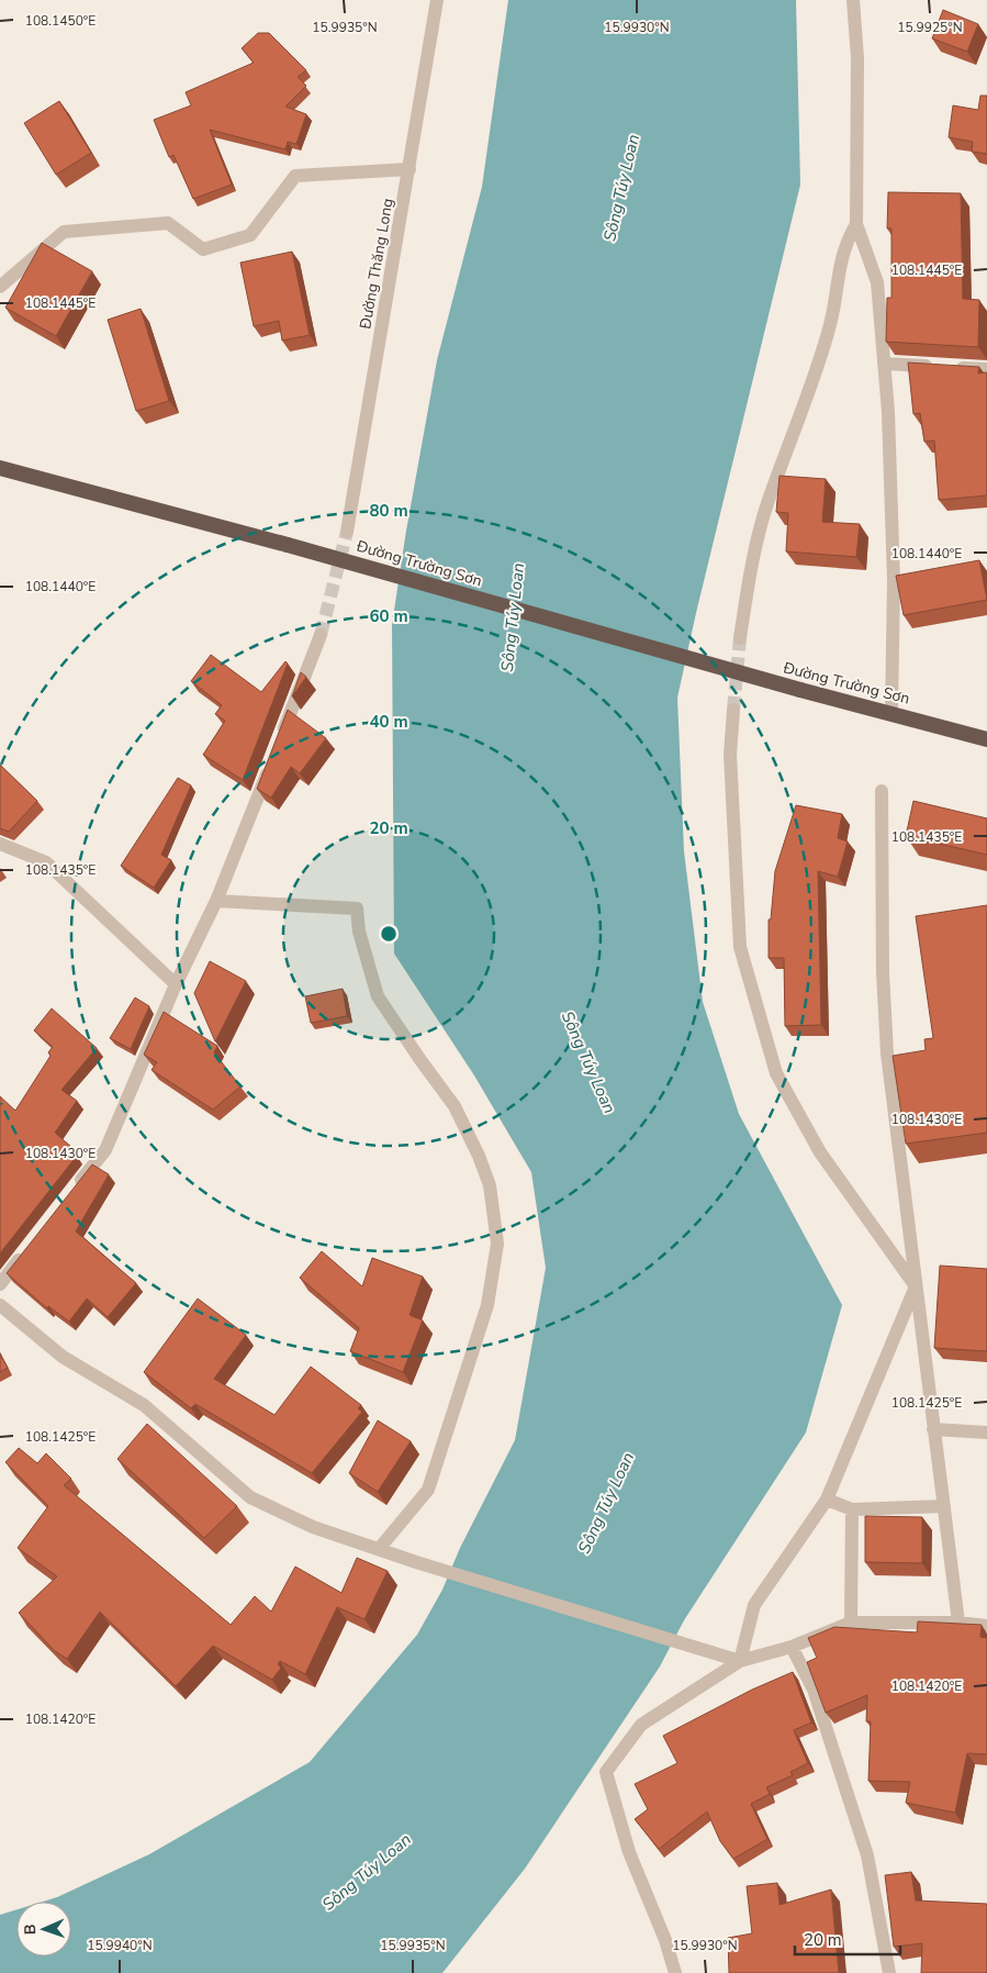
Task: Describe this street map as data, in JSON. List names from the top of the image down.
{
  "streets": {
    "highway": ["Đường Trường Sơn"],
    "street": ["Đường Thăng Long"]
  },
  "water": ["Sông Túy Loan"],
  "scale_bar": "20 m",
  "north": "left",
  "coordinates": [
    "108.1450°E",
    "15.9935°N",
    "15.9930°N",
    "15.9925°N",
    "108.1445°E",
    "108.1440°E",
    "108.1435°E",
    "108.1430°E",
    "108.1425°E",
    "108.1420°E",
    "15.9940°N"
  ],
  "rings": [
    "80 m",
    "60 m",
    "40 m",
    "20 m"
  ]
}
